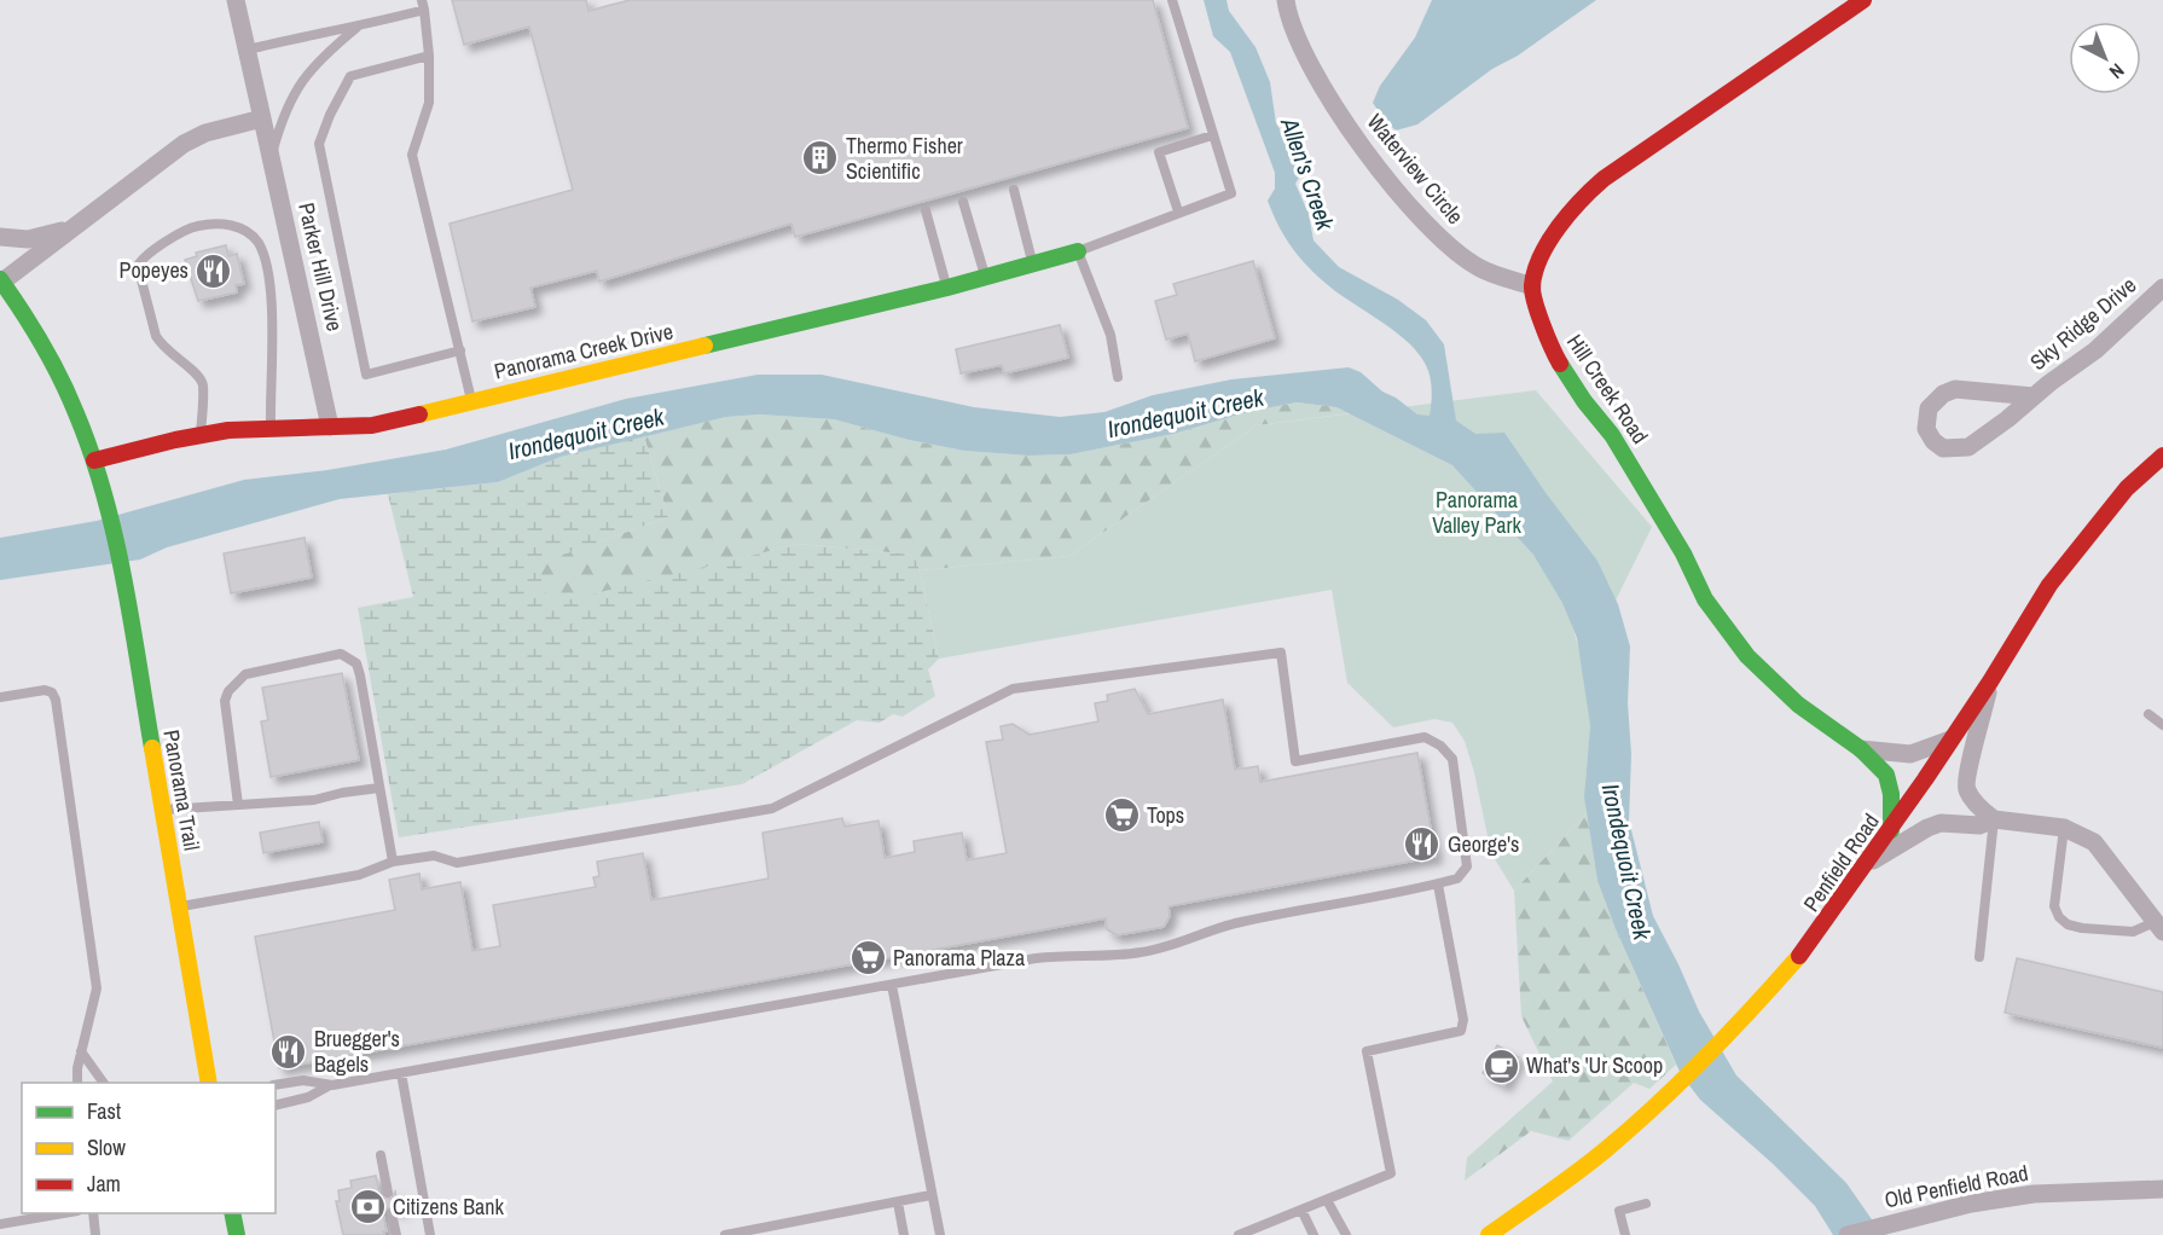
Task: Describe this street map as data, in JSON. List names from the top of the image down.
{
  "streets": {
    "street": [
      "Waterview Circle",
      "Parker Hill Drive",
      "Sky Ridge Drive",
      "Panorama Creek Drive",
      "Hill Creek Road",
      "Panorama Trail",
      "Penfield Road",
      "Old Penfield Road"
    ]
  },
  "crossings": [
    ["Waterview Circle", "Hill Creek Road"],
    ["Parker Hill Drive", "Panorama Creek Drive"],
    ["Panorama Creek Drive", "Panorama Trail"],
    ["Hill Creek Road", "Penfield Road"]
  ],
  "water": ["Allen's Creek", "Irondequoit Creek"],
  "parks": ["Panorama Valley Park"],
  "places": {
    "building": ["Thermo Fisher Scientific"],
    "restaurant": ["Popeyes", "George's", "Bruegger's Bagels"],
    "supermarket": ["Tops", "Panorama Plaza"],
    "cafe": ["What's 'Ur Scoop"],
    "bank": ["Citizens Bank"]
  },
  "legend": ["Fast", "Slow", "Jam"],
  "north": "bottom right"
}
